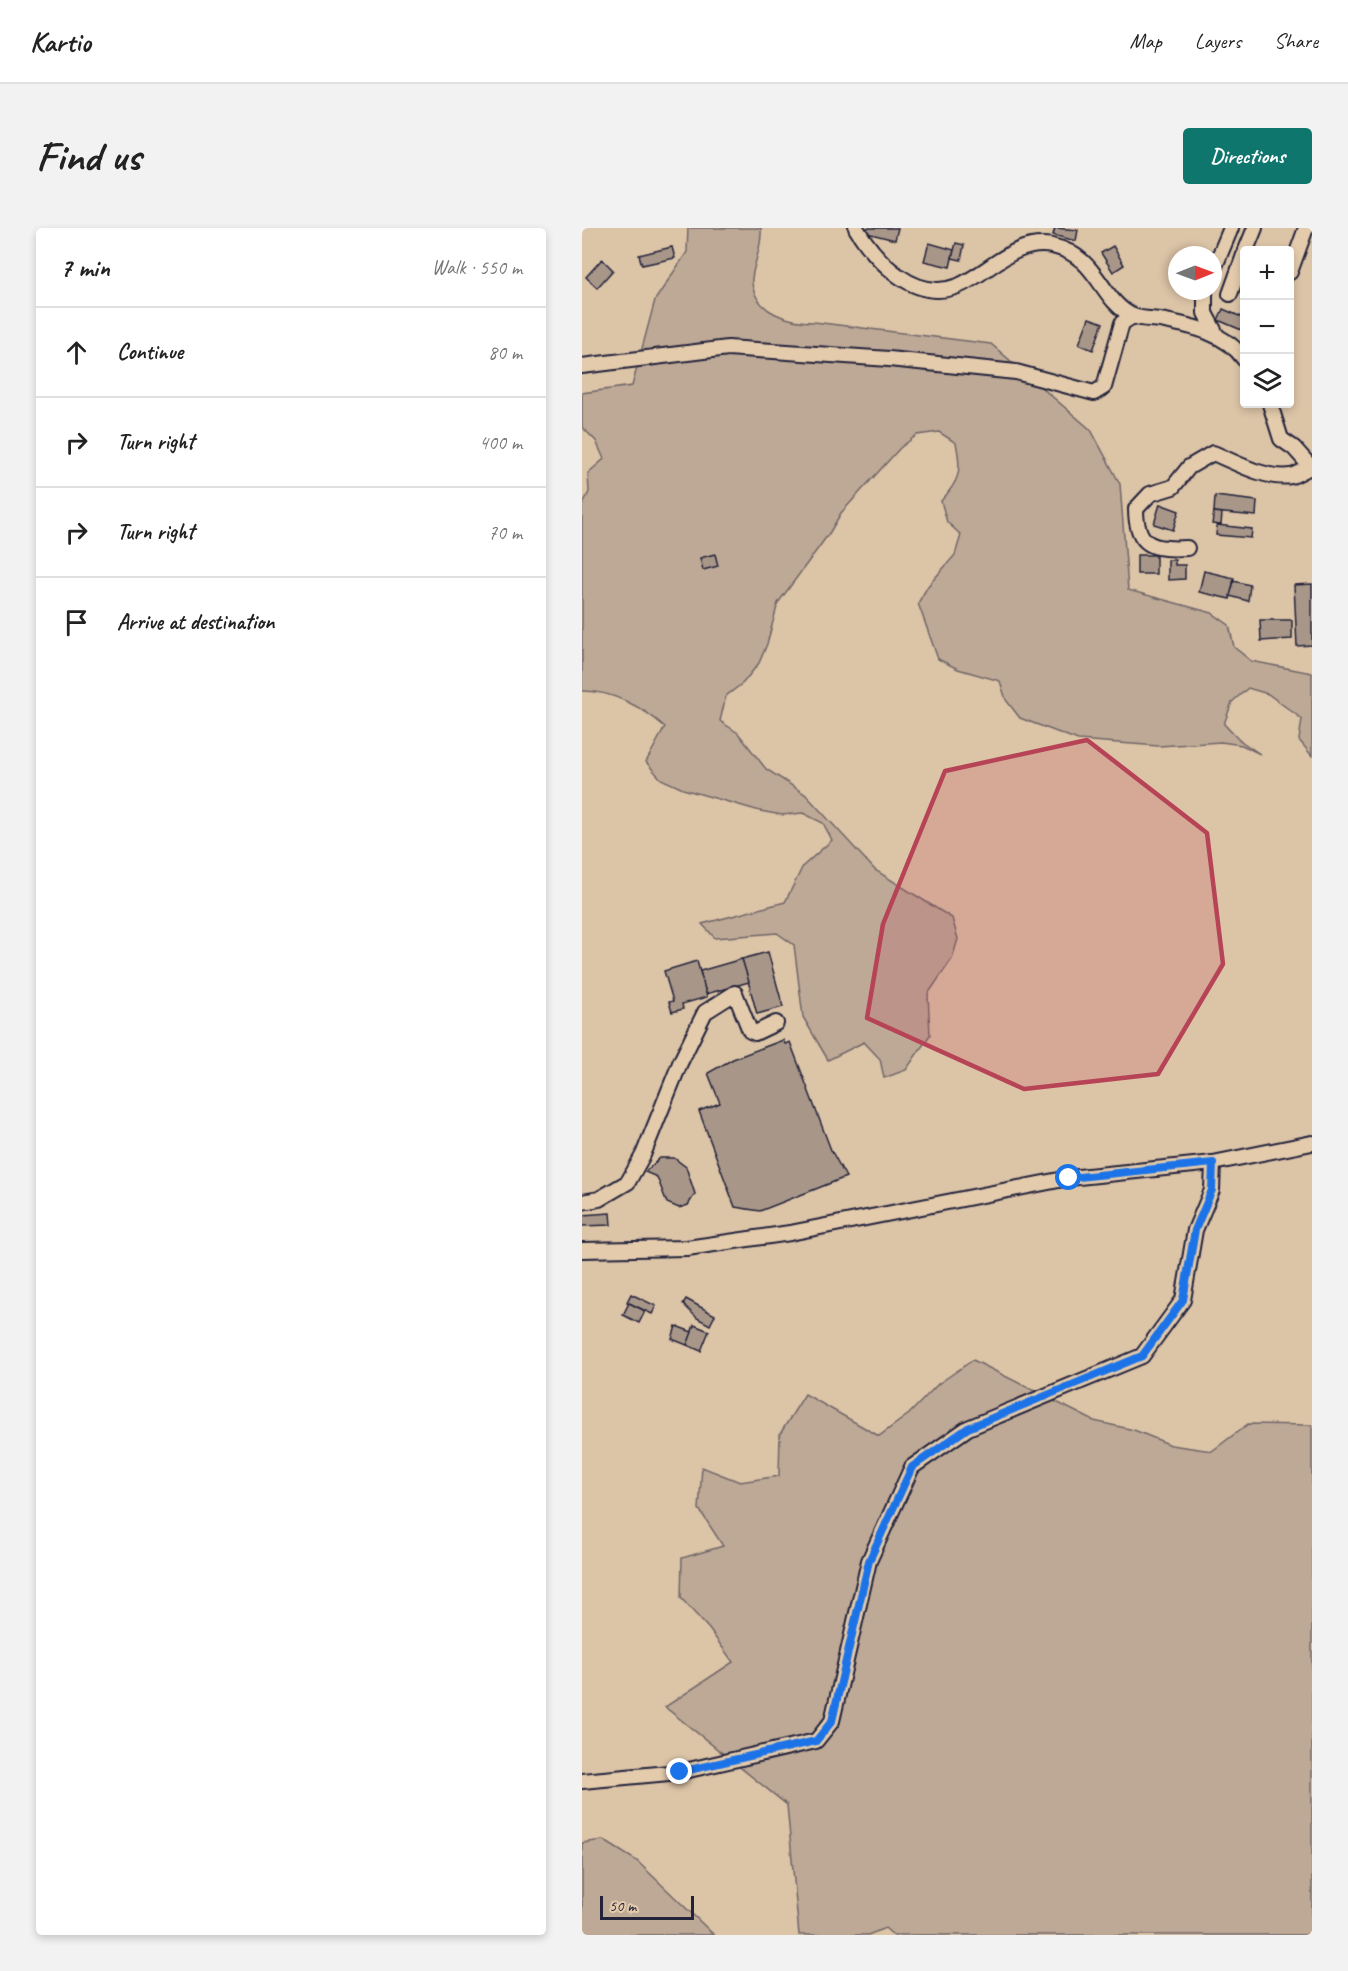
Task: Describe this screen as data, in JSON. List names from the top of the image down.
{
  "scale_bar": "50 m",
  "north": "right",
  "page": {
    "header": "Kartio",
    "nav": ["Map", "Layers", "Share"],
    "buttons": "Directions",
    "title": "Find us",
    "heading": ["7 min", "Walk · 550 m"],
    "map_buttons": ["+", "−"],
    "list": [
      ["Continue", "80 m"],
      ["Turn right", "400 m"],
      ["Turn right", "70 m"],
      "Arrive at destination"
    ],
    "scale": "50 m"
  }
}
